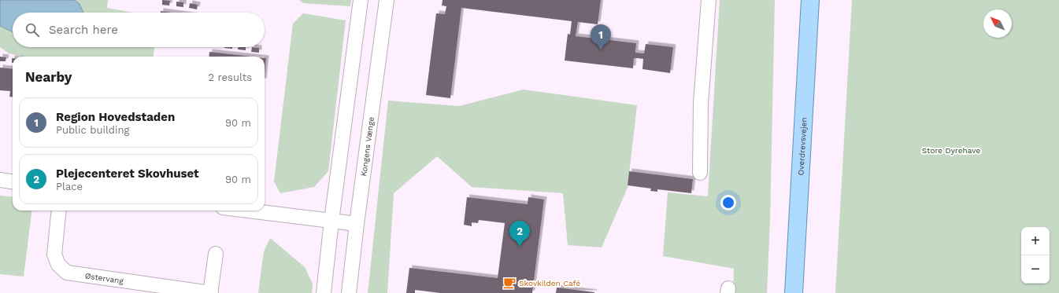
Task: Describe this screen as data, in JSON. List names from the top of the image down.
{
  "streets": {
    "main road": ["Overdrevsvejen"],
    "street": ["Kongens Vænge", "Østervang"]
  },
  "parks": ["Store Dyrehave"],
  "places": {
    "cafe": ["Skovkilden Café"]
  },
  "north": "top left",
  "page": {
    "search": "Search here",
    "pins": ["1", "2"],
    "heading": ["Nearby", "2 results"],
    "list": [
      {
        "mark": "1",
        "name": "Region Hovedstaden",
        "note": "Public building",
        "value": "90 m"
      },
      {
        "mark": "2",
        "name": "Plejecenteret Skovhuset",
        "note": "Place",
        "value": "90 m"
      }
    ],
    "map_buttons": ["+", "−"]
  }
}
